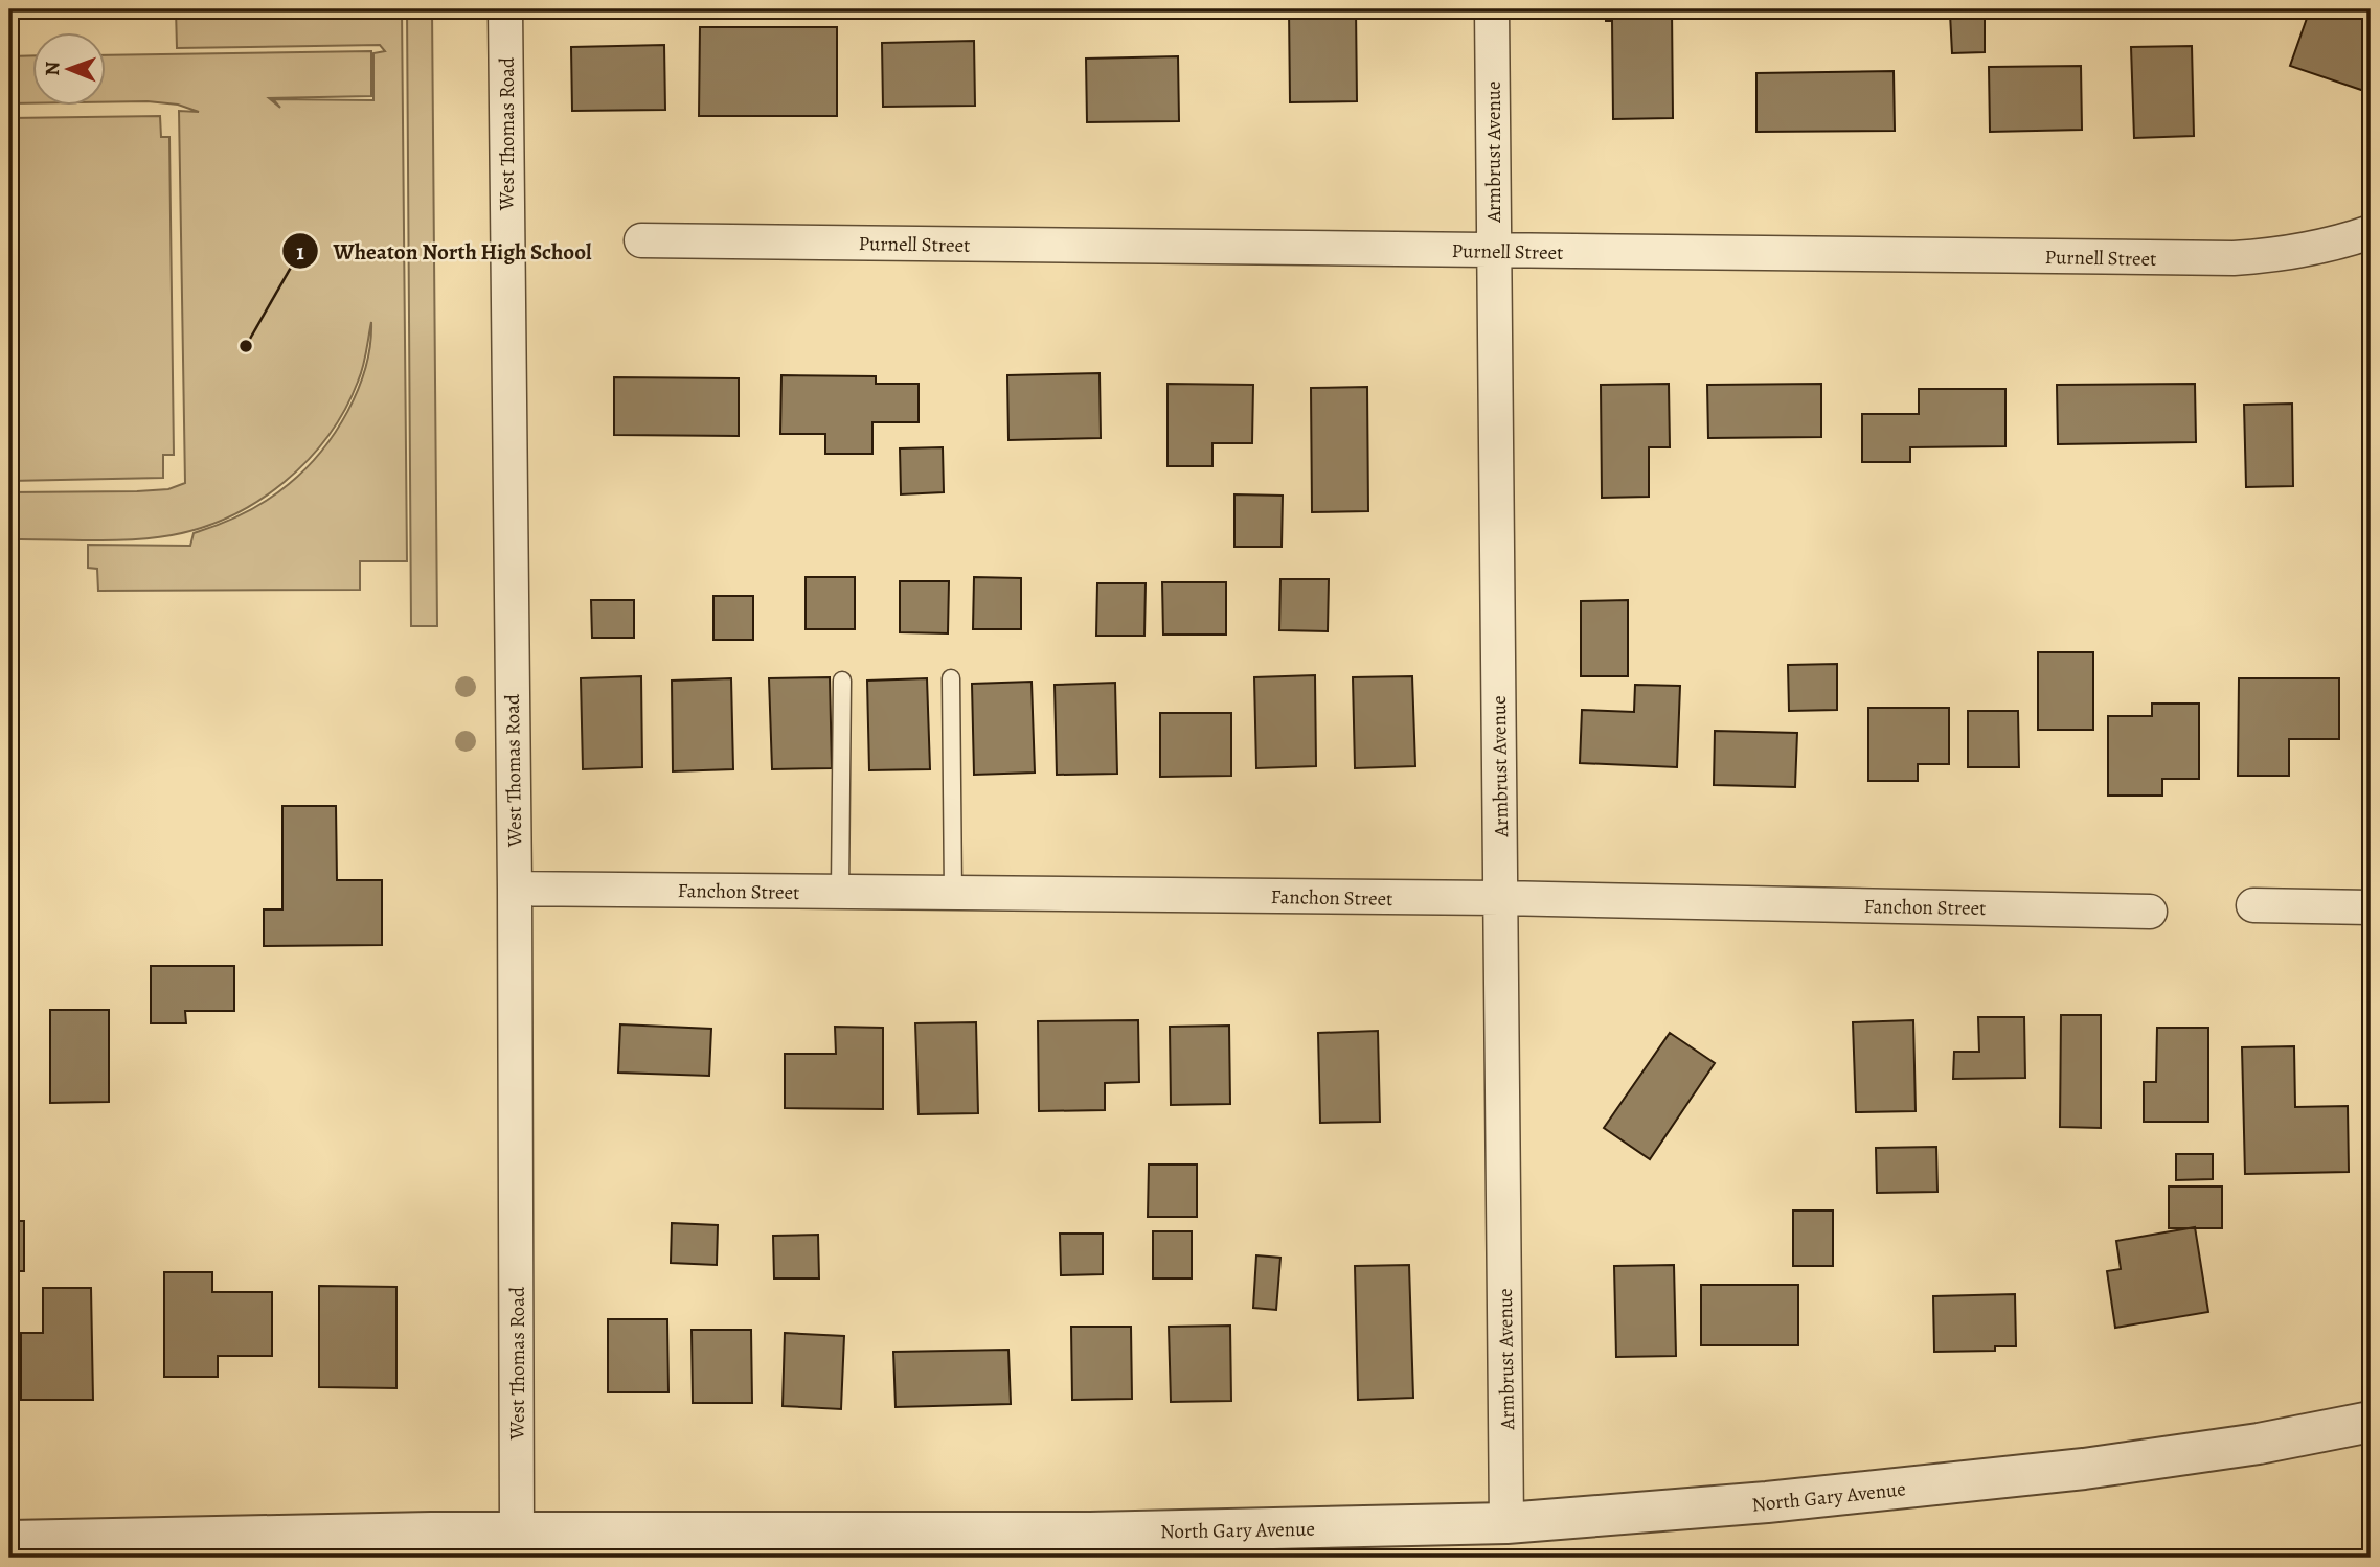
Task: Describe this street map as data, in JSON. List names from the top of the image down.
{
  "streets": {
    "street": [
      "West Thomas Road",
      "Armbrust Avenue",
      "Purnell Street",
      "Fanchon Street",
      "North Gary Avenue"
    ]
  },
  "crossings": [
    ["West Thomas Road", "Fanchon Street"],
    ["West Thomas Road", "North Gary Avenue"],
    ["Armbrust Avenue", "Purnell Street"],
    ["Armbrust Avenue", "Fanchon Street"],
    ["Armbrust Avenue", "North Gary Avenue"]
  ],
  "places": ["Wheaton North High School"],
  "north": "left"
}
